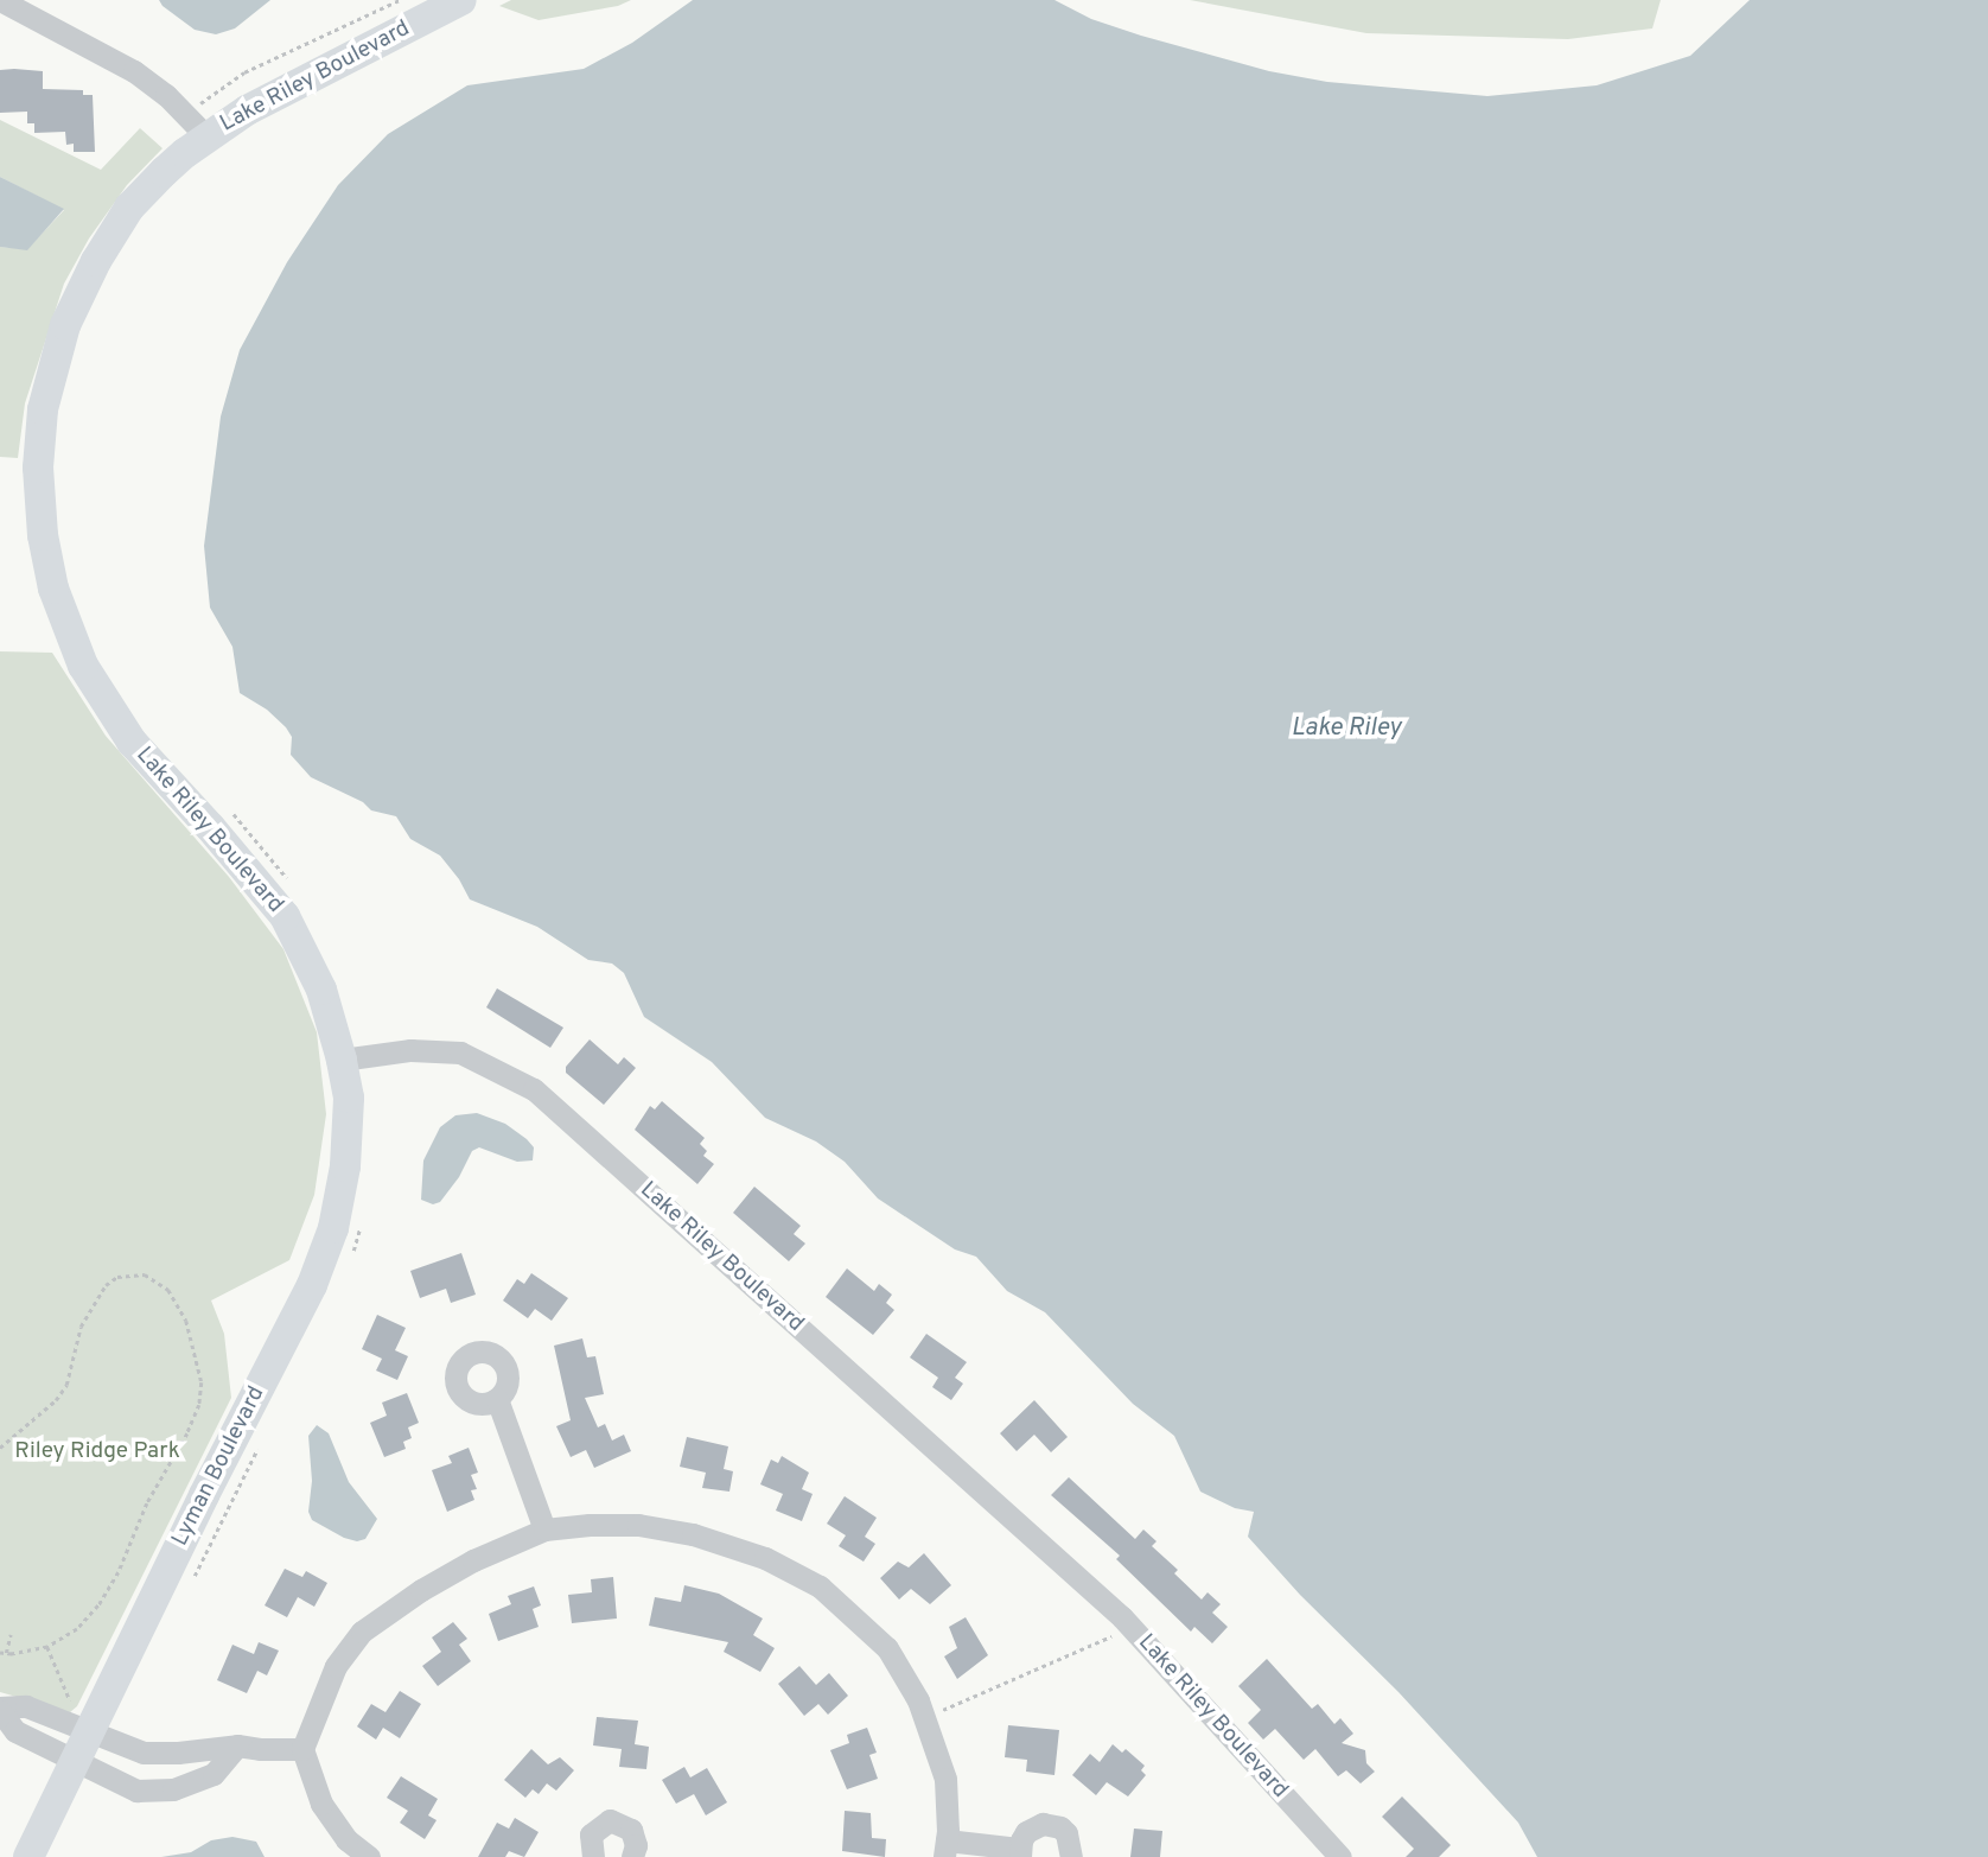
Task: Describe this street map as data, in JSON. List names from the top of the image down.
{
  "streets": {
    "street": ["Lake Riley Boulevard", "Lyman Boulevard"]
  },
  "crossings": [
    ["Lake Riley Boulevard", "Lyman Boulevard"]
  ],
  "water": ["Lake Riley"],
  "parks": ["Riley Ridge Park"]
}
